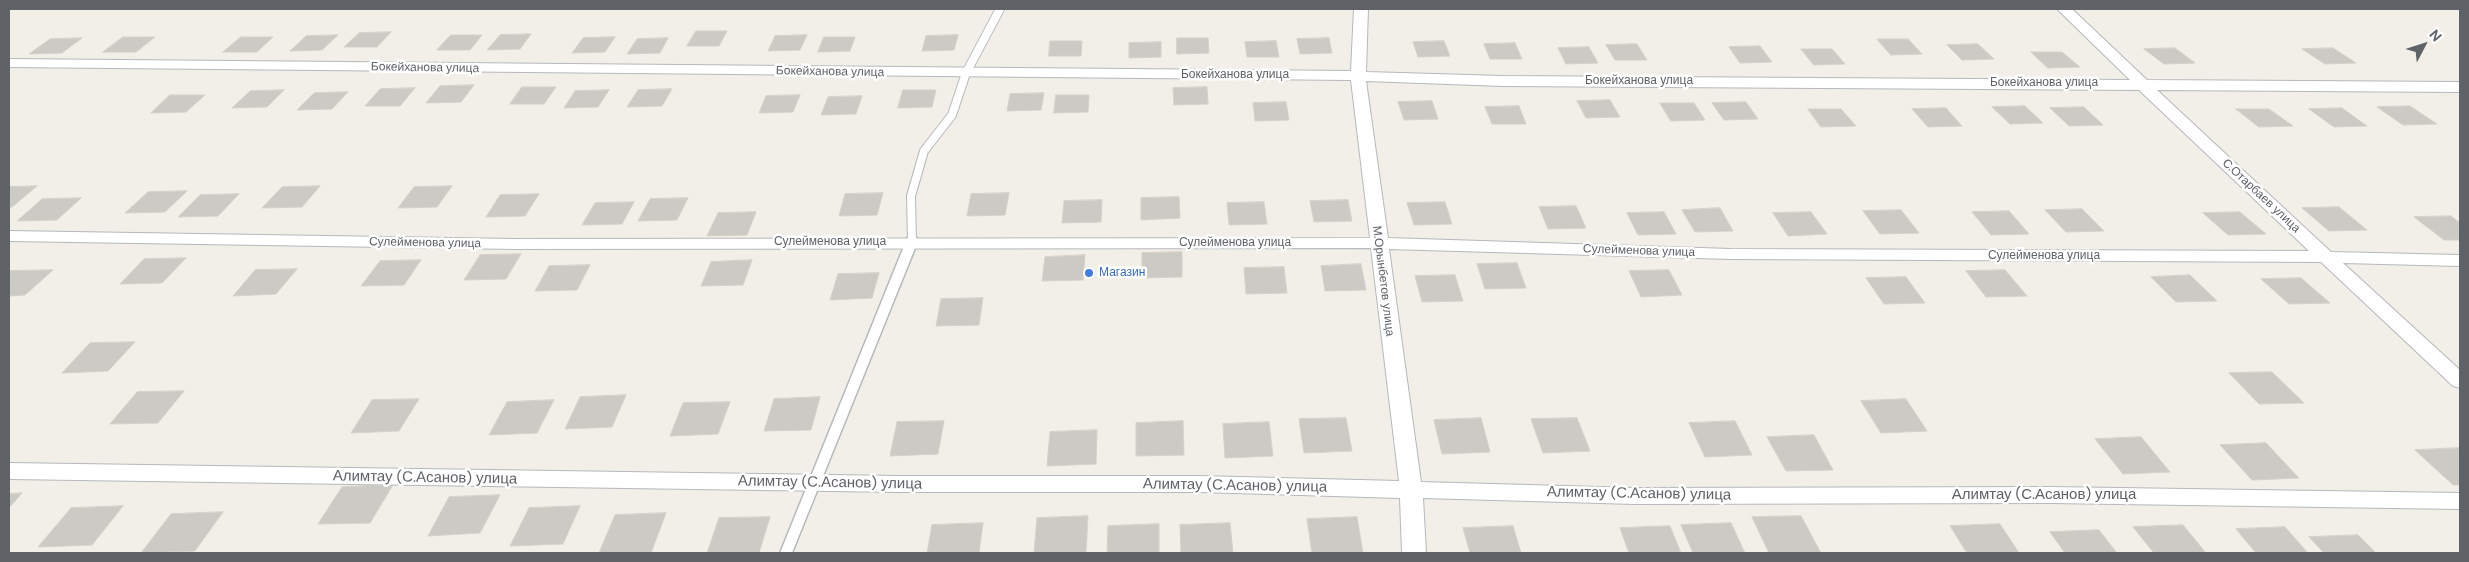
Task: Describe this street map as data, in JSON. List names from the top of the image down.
{
  "streets": {
    "street": [
      "Бокейханова улица",
      "С.Отарбаев улица",
      "Сулейменова улица",
      "М.Орынбетов улица",
      "Алимтау (С.Асанов) улица"
    ]
  },
  "crossings": [
    ["Бокейханова улица", "С.Отарбаев улица"],
    ["Бокейханова улица", "М.Орынбетов улица"],
    ["С.Отарбаев улица", "Сулейменова улица"],
    ["Сулейменова улица", "М.Орынбетов улица"],
    ["М.Орынбетов улица", "Алимтау (С.Асанов) улица"]
  ],
  "places": ["Магазин"],
  "north": "top right"
}
